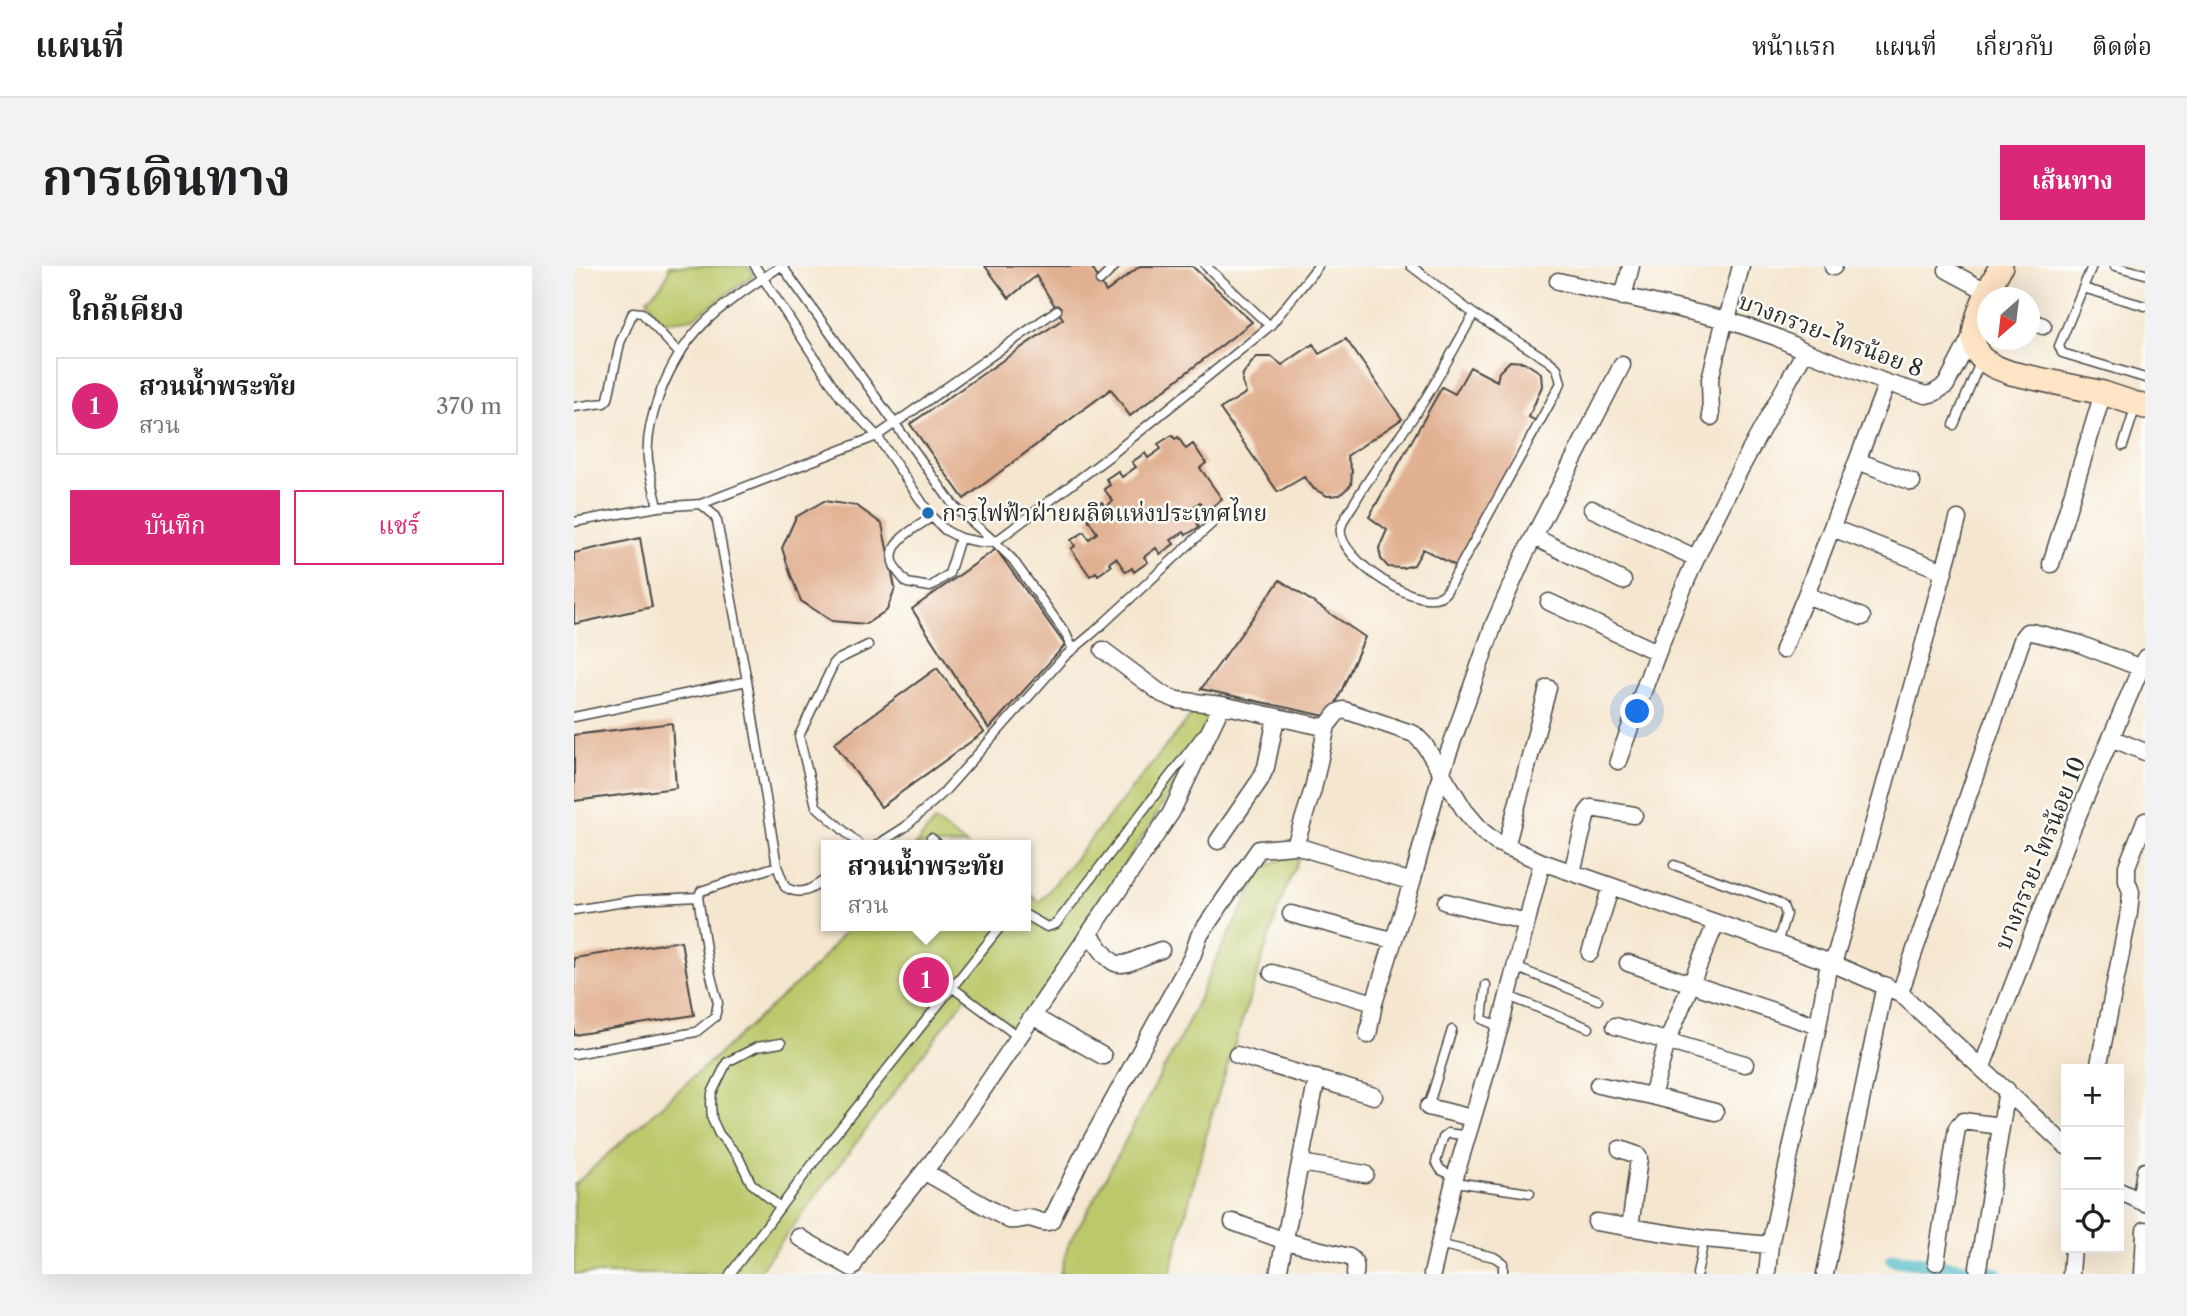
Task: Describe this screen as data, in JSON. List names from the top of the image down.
{
  "streets": {
    "street": ["บางกรวย-ไทรน้อย 8", "บางกรวย-ไทรน้อย 10"]
  },
  "places": ["การไฟฟ้าฝ่ายผลิตแห่งประเทศไทย"],
  "north": "bottom left",
  "page": {
    "header": "แผนที่",
    "nav": [
      "หน้าแรก",
      "แผนที่",
      "เกี่ยวกับ",
      "ติดต่อ"
    ],
    "title": "การเดินทาง",
    "buttons": [
      "เส้นทาง",
      ["บันทึก", "แชร์"]
    ],
    "heading": "ใกล้เคียง",
    "list": [
      {
        "mark": "1",
        "name": "สวนน้ำพระทัย",
        "note": "สวน",
        "value": "370 m"
      }
    ],
    "popup": ["สวนน้ำพระทัย", "สวน"],
    "pins": "1",
    "map_buttons": ["+", "−"]
  }
}
